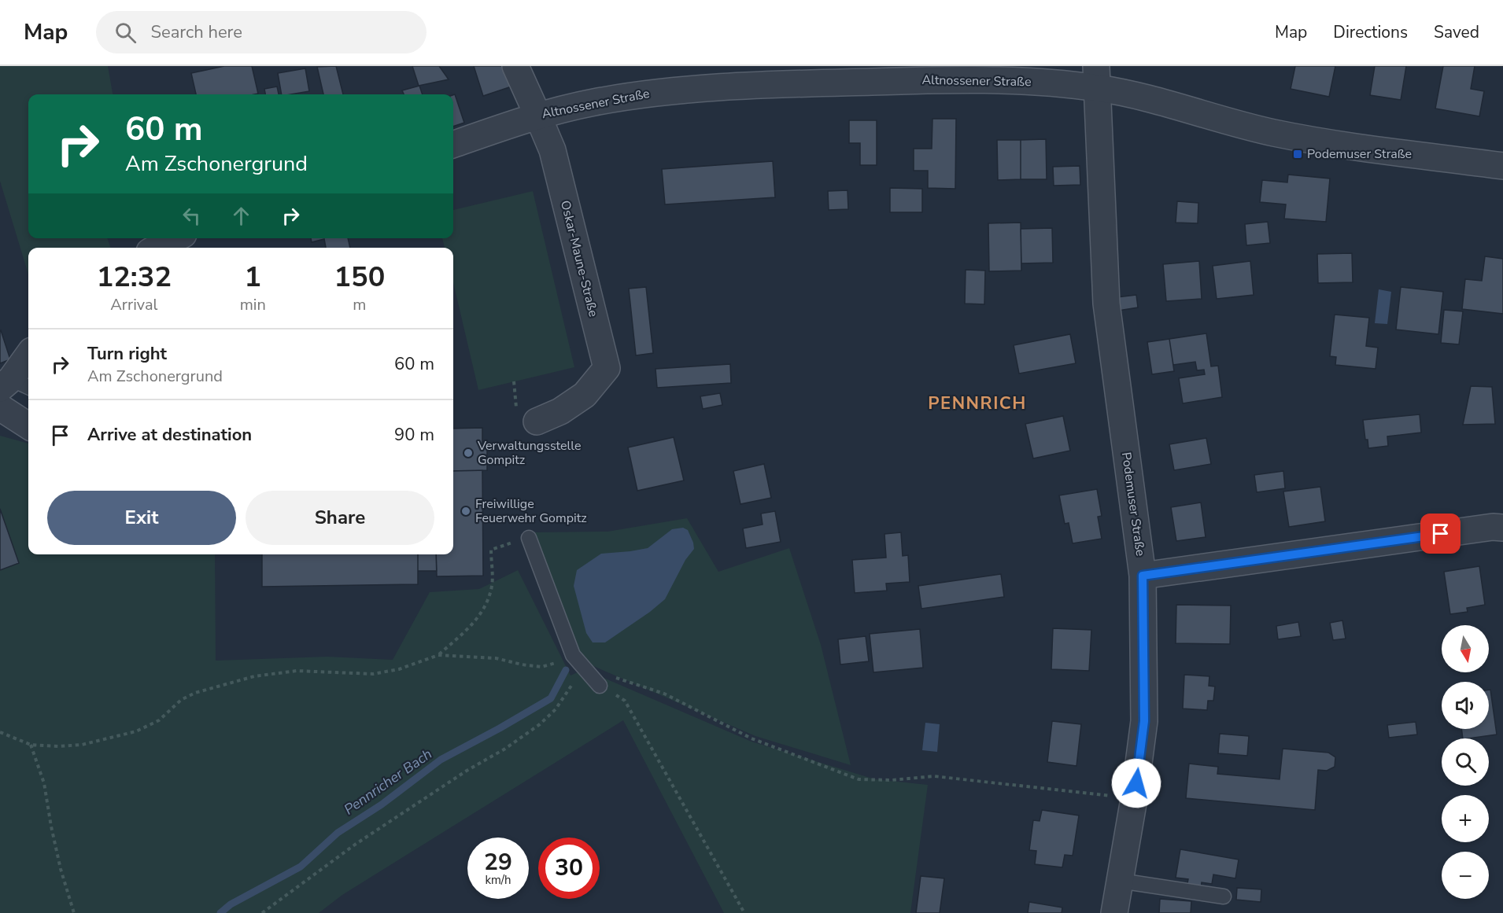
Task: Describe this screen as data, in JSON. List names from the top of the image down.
{
  "streets": {
    "street": ["Altnossener Straße", "Oskar-Maune-Straße", "Podemuser Straße"]
  },
  "crossings": [
    ["Altnossener Straße", "Oskar-Maune-Straße"],
    ["Altnossener Straße", "Podemuser Straße"]
  ],
  "districts": ["PENNRICH"],
  "water": ["Pennricher Bach"],
  "places": {
    "transit": ["Podemuser Straße"],
    "other": ["Verwaltungsstelle Gompitz", "Freiwillige Feuerwehr Gompitz"]
  },
  "north": "bottom",
  "page": {
    "header": "Map",
    "search": "Search here",
    "nav": ["Map", "Directions", "Saved"],
    "turn": ["60 m", "Am Zschonergrund"],
    "eta": [
      "12:32",
      "Arrival",
      "1",
      "min",
      "150",
      "m"
    ],
    "list": [
      {
        "name": "Turn right",
        "note": "Am Zschonergrund",
        "value": "60 m"
      },
      {
        "name": "Arrive at destination",
        "value": "90 m"
      }
    ],
    "buttons": ["Exit", "Share"],
    "map_buttons": ["+", "−"],
    "speed": "29 km/h",
    "limit": "30"
  }
}
